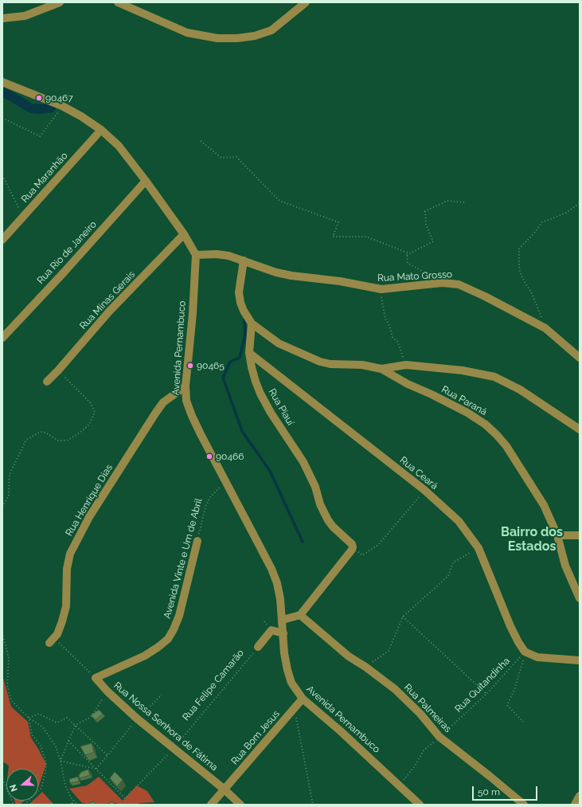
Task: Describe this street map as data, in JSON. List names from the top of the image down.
{
  "streets": {
    "street": [
      "Rua Maranhão",
      "Rua Rio de Janeiro",
      "Rua Mato Grosso",
      "Rua Minas Gerais",
      "Avenida Pernambuco",
      "Rua Paraná",
      "Rua Piauí",
      "Rua Ceará",
      "Rua Henrique Dias",
      "Avenida Vinte e Um de Abril",
      "Rua Felipe Camarão",
      "Rua Palmeiras",
      "Rua Nossa Senhora de Fátima",
      "Rua Bom Jesus"
    ],
    "path": ["Rua Quitandinha"]
  },
  "crossings": [
    ["Rua Mato Grosso", "Avenida Pernambuco"],
    ["Avenida Pernambuco", "Rua Henrique Dias"],
    ["Avenida Pernambuco", "Avenida Vinte e Um de Abril"],
    ["Avenida Pernambuco", "Rua Felipe Camarão"],
    ["Avenida Pernambuco", "Rua Quitandinha"],
    ["Avenida Pernambuco", "Rua Bom Jesus"],
    ["Rua Paraná", "Rua Piauí"],
    ["Rua Piauí", "Rua Ceará"],
    ["Rua Ceará", "Rua Quitandinha"],
    ["Avenida Vinte e Um de Abril", "Rua Nossa Senhora de Fátima"],
    ["Rua Felipe Camarão", "Rua Nossa Senhora de Fátima"],
    ["Rua Quitandinha", "Rua Palmeiras"],
    ["Rua Nossa Senhora de Fátima", "Rua Bom Jesus"]
  ],
  "districts": ["Bairro dos Estados"],
  "places": ["90467", "90465", "90466"],
  "scale_bar": "50 m",
  "north": "left"
}
